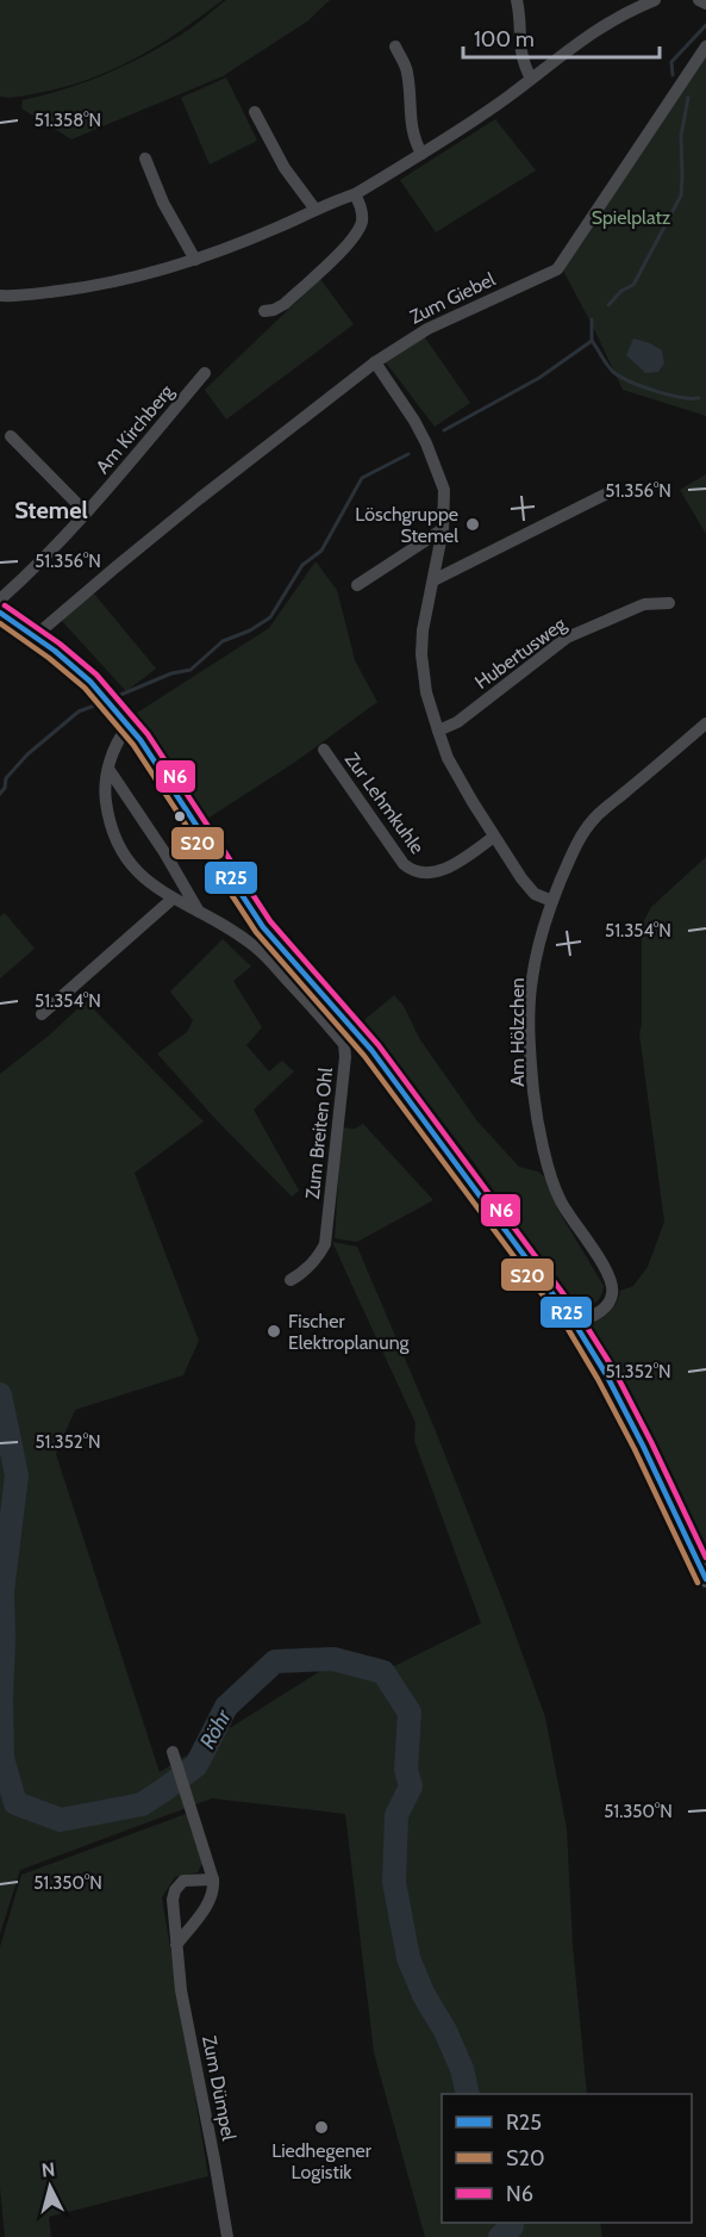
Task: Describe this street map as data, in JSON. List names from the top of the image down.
{
  "streets": {
    "street": [
      "Zum Giebel",
      "Am Kirchberg",
      "Hubertusweg",
      "Zur Lehmkuhle",
      "Am Hölzchen",
      "Zum Breiten Ohl",
      "Zum Dümpel"
    ]
  },
  "districts": ["Stemel"],
  "water": ["Röhr"],
  "parks": ["Spielplatz"],
  "places": ["Löschgruppe Stemel", "Fischer Elektroplanung", "Liedhegener Logistik"],
  "lines": ["transit line N6", "transit line R25", "transit line S20"],
  "legend": ["R25", "S20", "N6"],
  "scale_bar": "100 m",
  "north": "top",
  "coordinates": [
    "51.358°N",
    "51.356°N",
    "51.354°N",
    "51.352°N",
    "51.350°N"
  ]
}
